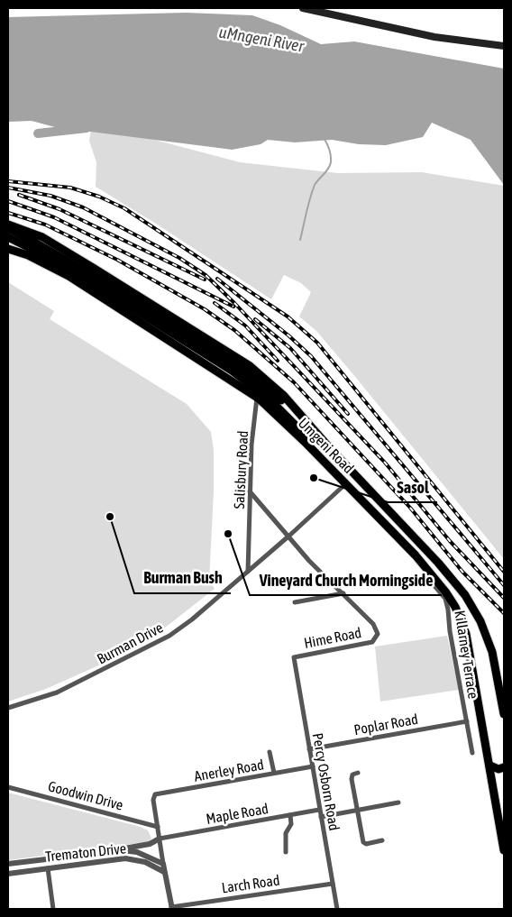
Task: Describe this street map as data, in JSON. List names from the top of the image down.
{
  "streets": {
    "main road": ["Umgeni Road"],
    "street": [
      "Salisbury Road",
      "Hime Road",
      "Burman Drive",
      "Killarney Terrace",
      "Poplar Road",
      "Anerley Road",
      "Percy Osborn Road",
      "Goodwin Drive",
      "Maple Road",
      "Trematon Drive",
      "Larch Road"
    ]
  },
  "crossings": [
    ["Umgeni Road", "Salisbury Road"],
    ["Umgeni Road", "Burman Drive"],
    ["Umgeni Road", "Killarney Terrace"],
    ["Salisbury Road", "Burman Drive"],
    ["Hime Road", "Percy Osborn Road"],
    ["Killarney Terrace", "Poplar Road"],
    ["Poplar Road", "Percy Osborn Road"],
    ["Anerley Road", "Percy Osborn Road"],
    ["Anerley Road", "Goodwin Drive"],
    ["Percy Osborn Road", "Maple Road"],
    ["Percy Osborn Road", "Larch Road"]
  ],
  "water": ["uMngeni River"],
  "places": ["Sasol", "Burman Bush", "Vineyard Church Morningside"]
}
